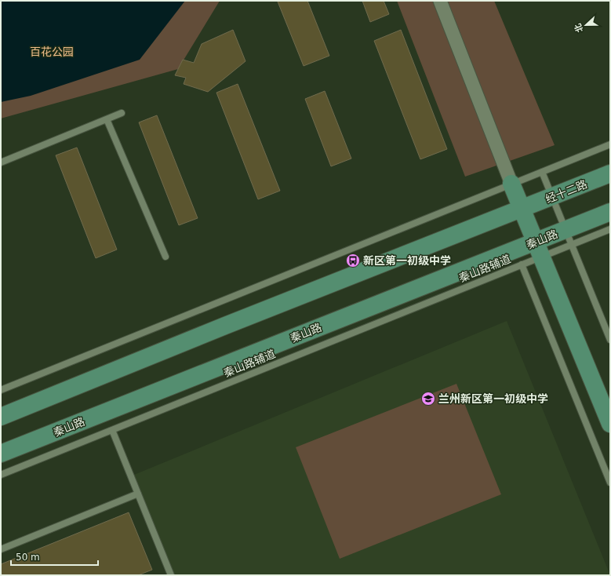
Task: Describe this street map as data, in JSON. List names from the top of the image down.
{
  "streets": {
    "street": ["经十二路", "秦山路"],
    "lane": ["秦山路辅道"]
  },
  "crossings": [
    ["秦山路", "秦山路辅道"]
  ],
  "parks": ["百花公园"],
  "places": {
    "bus stop": ["新区第一初级中学"],
    "school or university": ["兰州新区第一初级中学"]
  },
  "scale_bar": "50 m",
  "north": "left"
}
